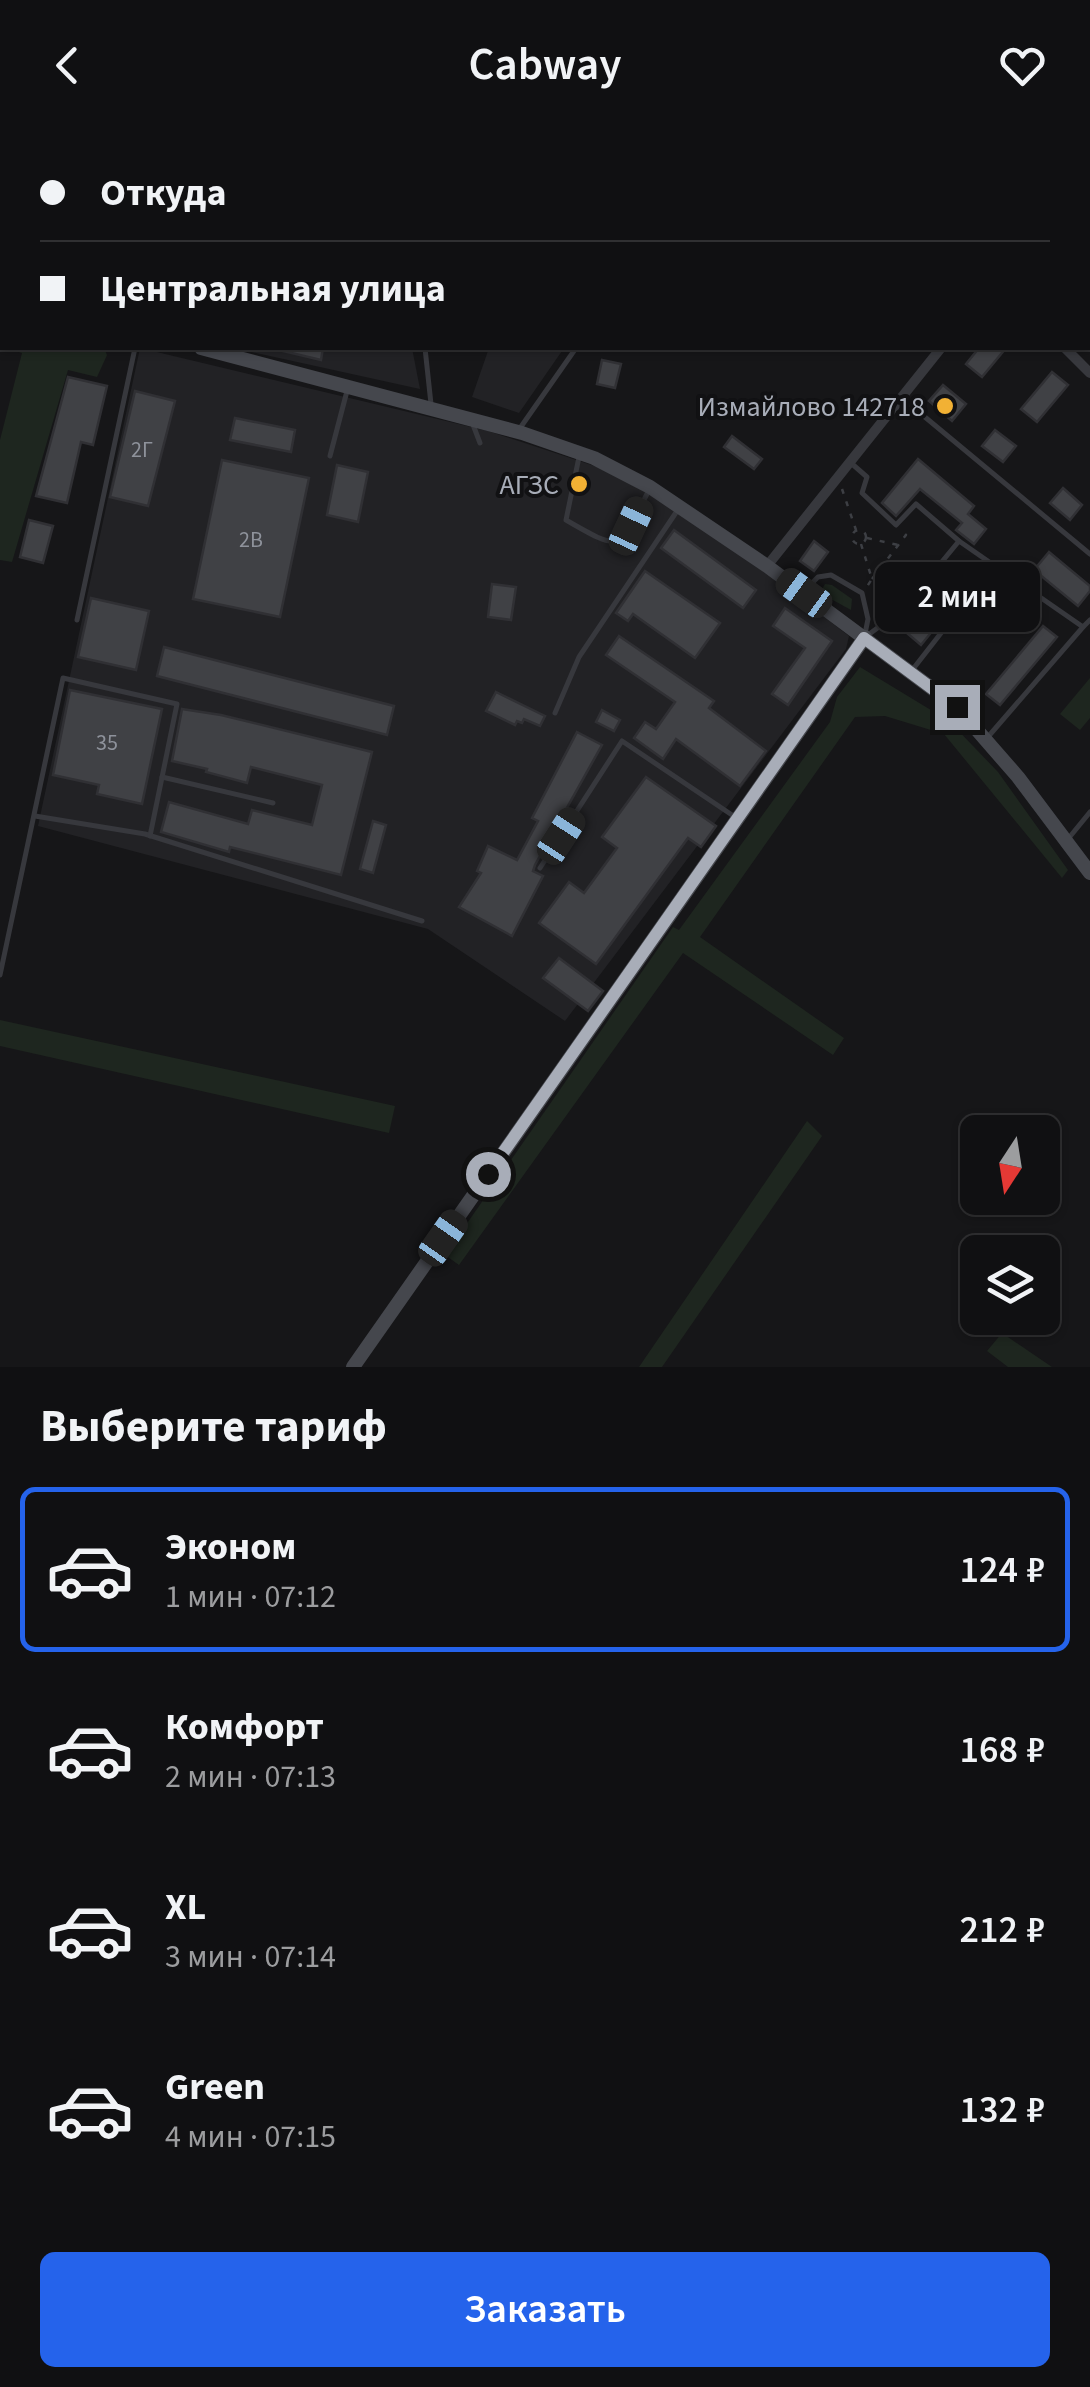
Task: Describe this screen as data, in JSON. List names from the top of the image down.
{
  "places": ["Измайлово 142718", "АГЗС"],
  "house_numbers": ["2Г", "2В", "35"],
  "north": "bottom",
  "page": {
    "header": "Cabway",
    "banner": ["Откуда", "Центральная улица"],
    "bubble": "2 мин",
    "heading": "Выберите тариф",
    "list": [
      {
        "name": "Эконом",
        "note": "1 мин · 07:12",
        "value": "124 ₽"
      },
      {
        "name": "Комфорт",
        "note": "2 мин · 07:13",
        "value": "168 ₽"
      },
      {
        "name": "XL",
        "note": "3 мин · 07:14",
        "value": "212 ₽"
      },
      {
        "name": "Green",
        "note": "4 мин · 07:15",
        "value": "132 ₽"
      }
    ],
    "buttons": "Заказать"
  }
}
